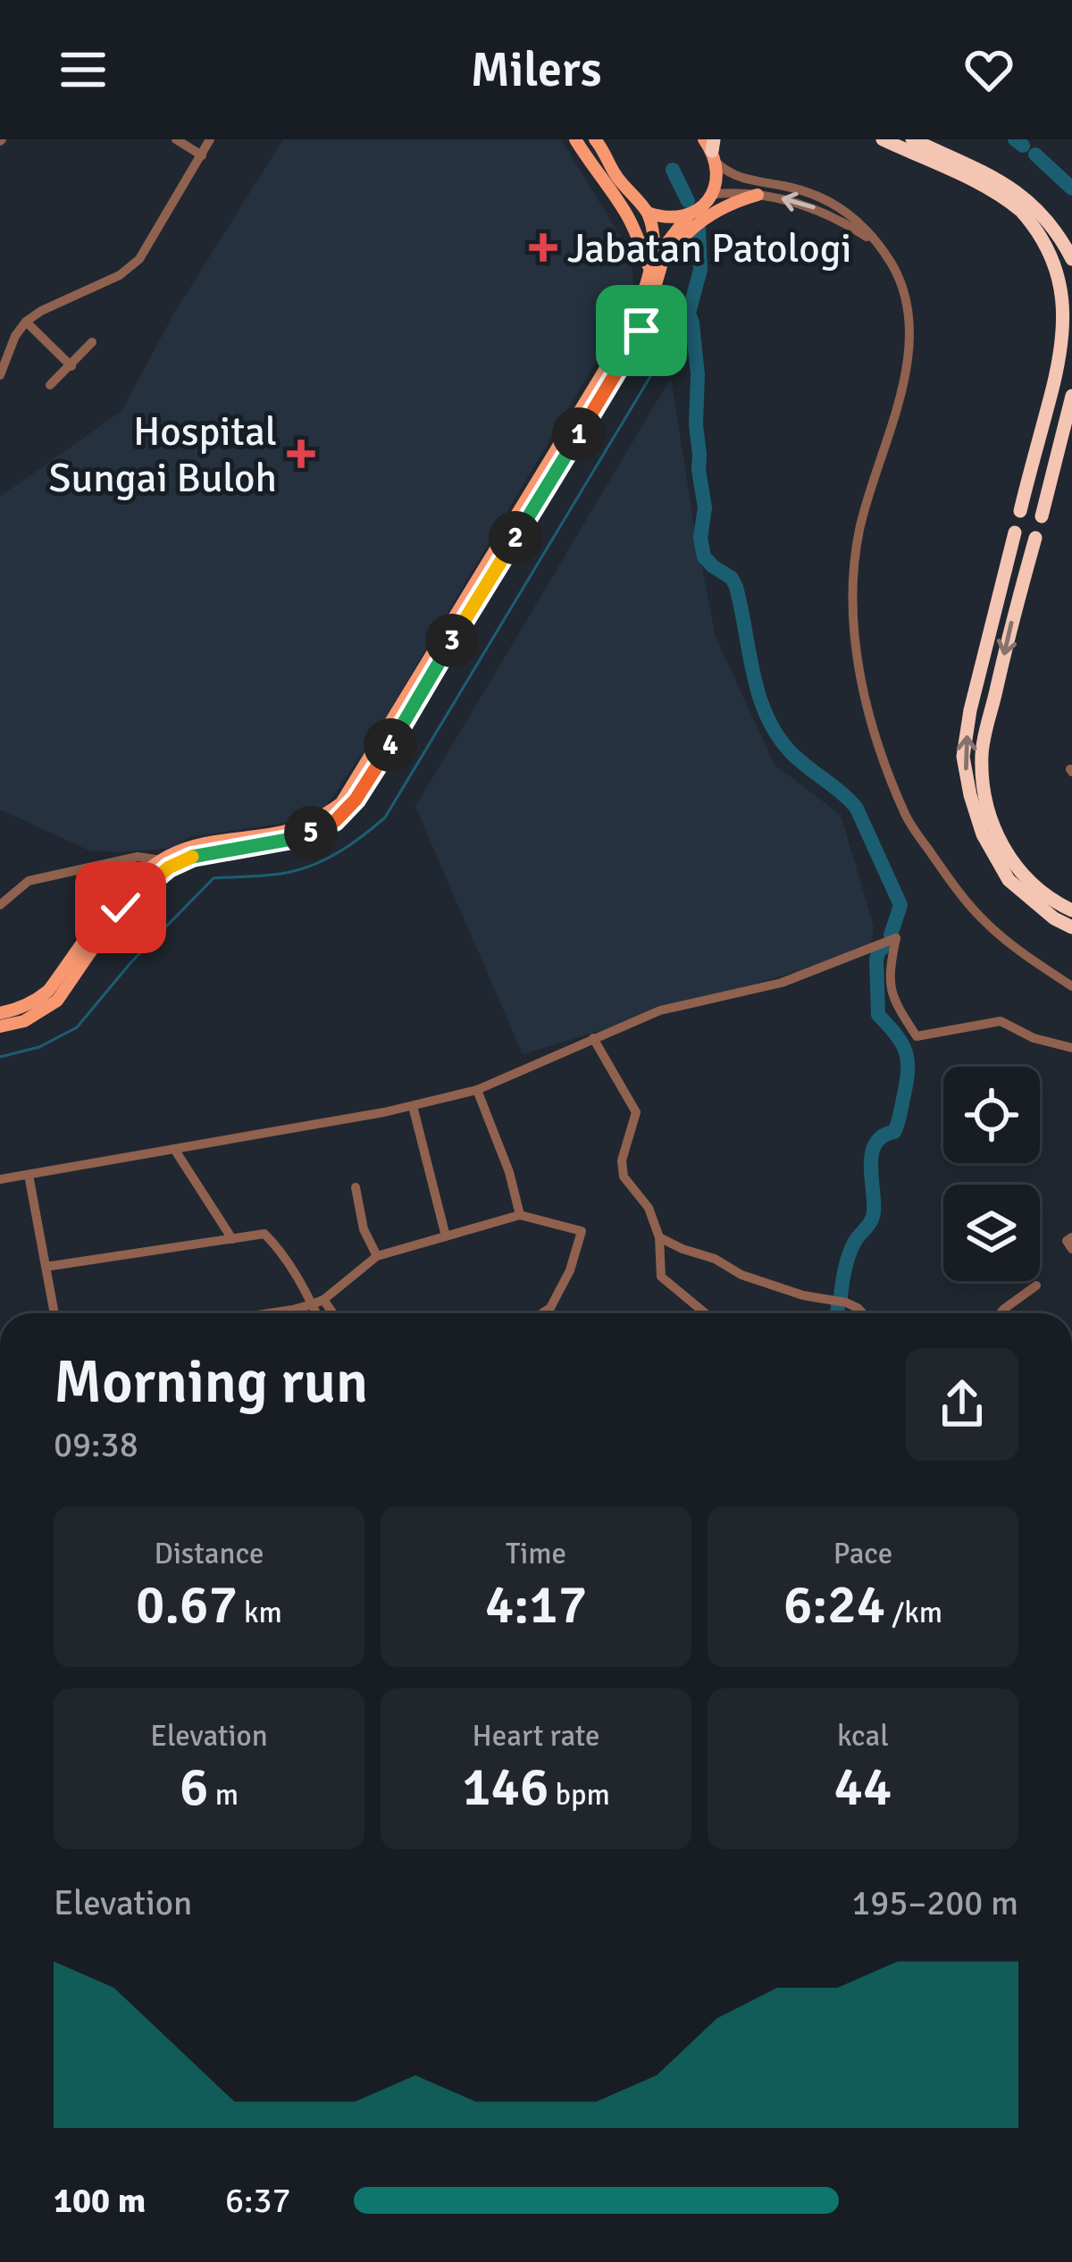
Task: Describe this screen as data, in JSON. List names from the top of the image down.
{
  "places": {
    "health": ["Jabatan Patologi", "Hospital Sungai Buloh"]
  },
  "page": {
    "header": "Milers",
    "pins": [
      "1",
      "2",
      "3",
      "4",
      "5"
    ],
    "heading": ["Morning run", "09:38"],
    "stats": [
      ["Distance", "0.67 km"],
      ["Time", "4:17"],
      ["Pace", "6:24 /km"],
      ["Elevation", "6 m"],
      ["Heart rate", "146 bpm"],
      ["kcal", "44"]
    ],
    "chart": ["Elevation", "195–200 m"],
    "list": [
      {
        "name": "100 m",
        "note": "6:37"
      }
    ]
  }
}
